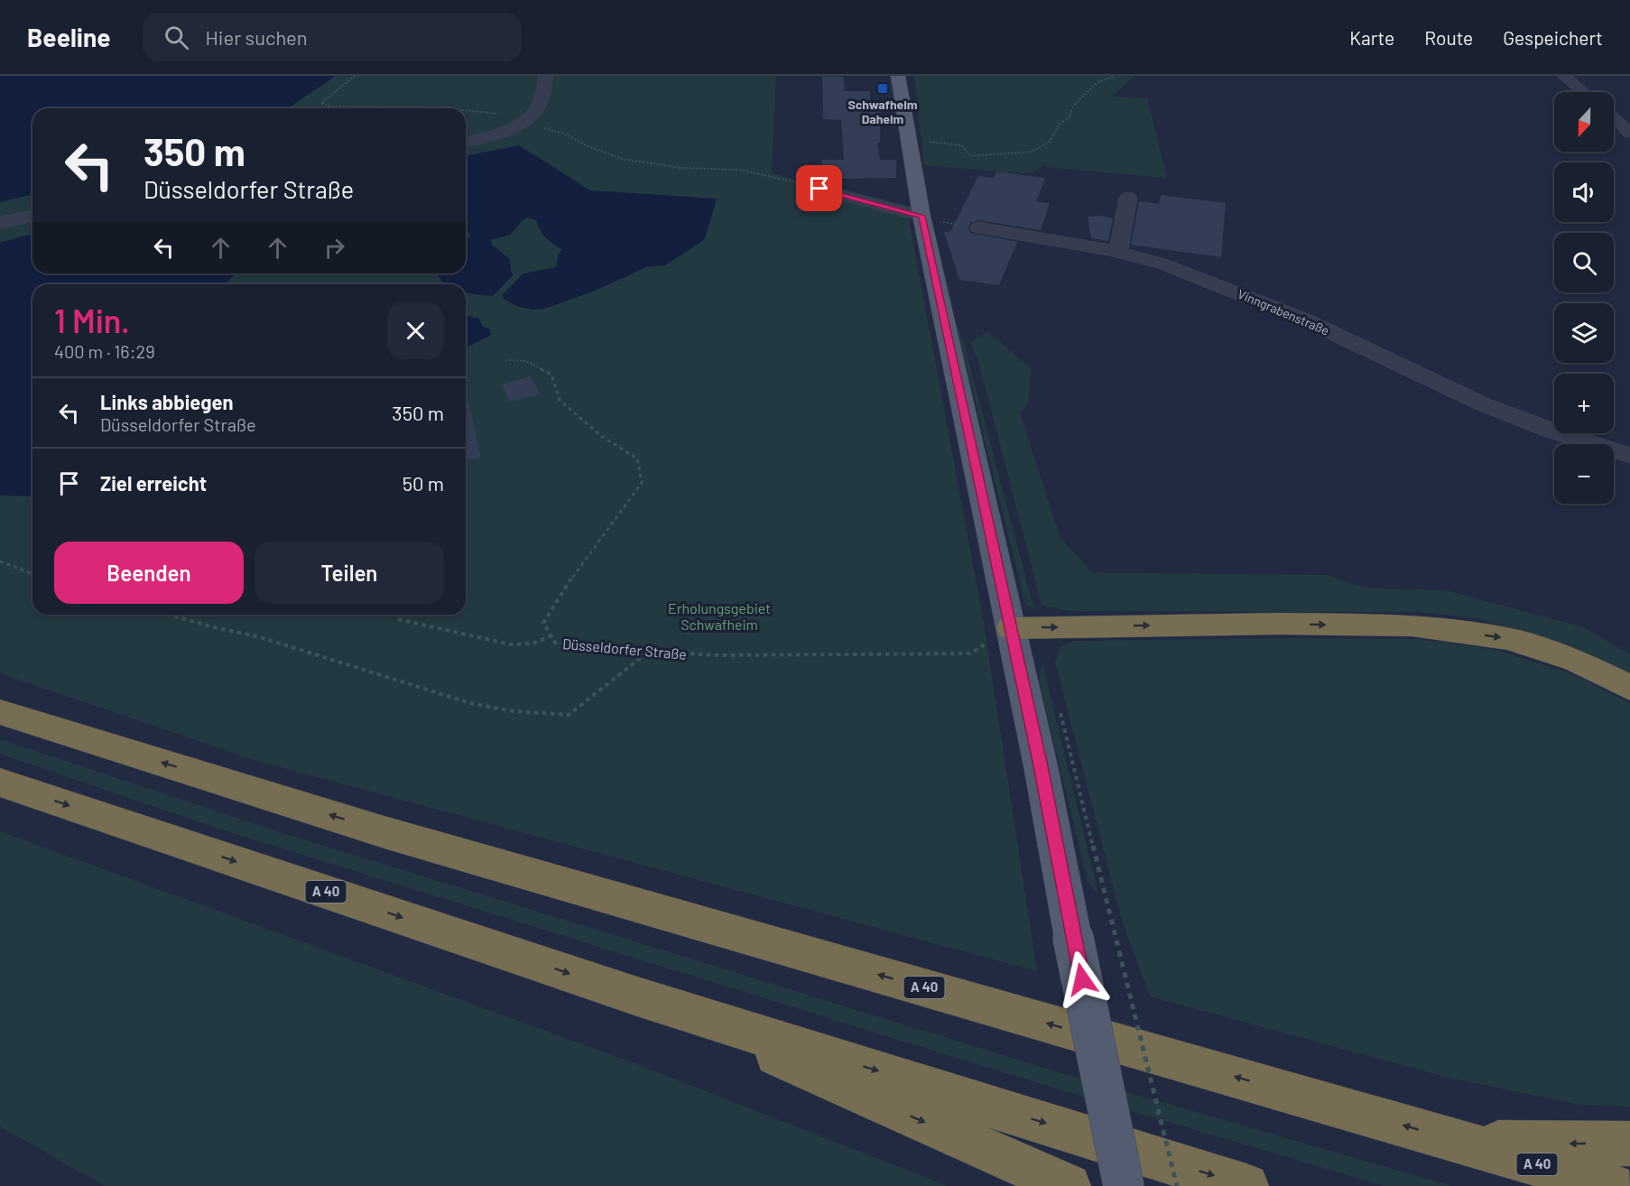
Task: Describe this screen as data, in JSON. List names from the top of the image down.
{
  "streets": {
    "highway": ["A 40"],
    "street": ["Vinngrabenstraße"],
    "path": ["Düsseldorfer Straße"]
  },
  "parks": ["Erholungsgebiet Schwafheim"],
  "places": {
    "transit": ["Schwafheim Daheim"]
  },
  "north": "bottom",
  "page": {
    "header": "Beeline",
    "search": "Hier suchen",
    "nav": ["Karte", "Route", "Gespeichert"],
    "map_buttons": ["+", "−"],
    "turn": ["350 m", "Düsseldorfer Straße"],
    "heading": ["1 Min.", "400 m · 16:29"],
    "list": [
      {
        "name": "Links abbiegen",
        "note": "Düsseldorfer Straße",
        "value": "350 m"
      },
      {
        "name": "Ziel erreicht",
        "value": "50 m"
      }
    ],
    "buttons": ["Beenden", "Teilen"]
  }
}
